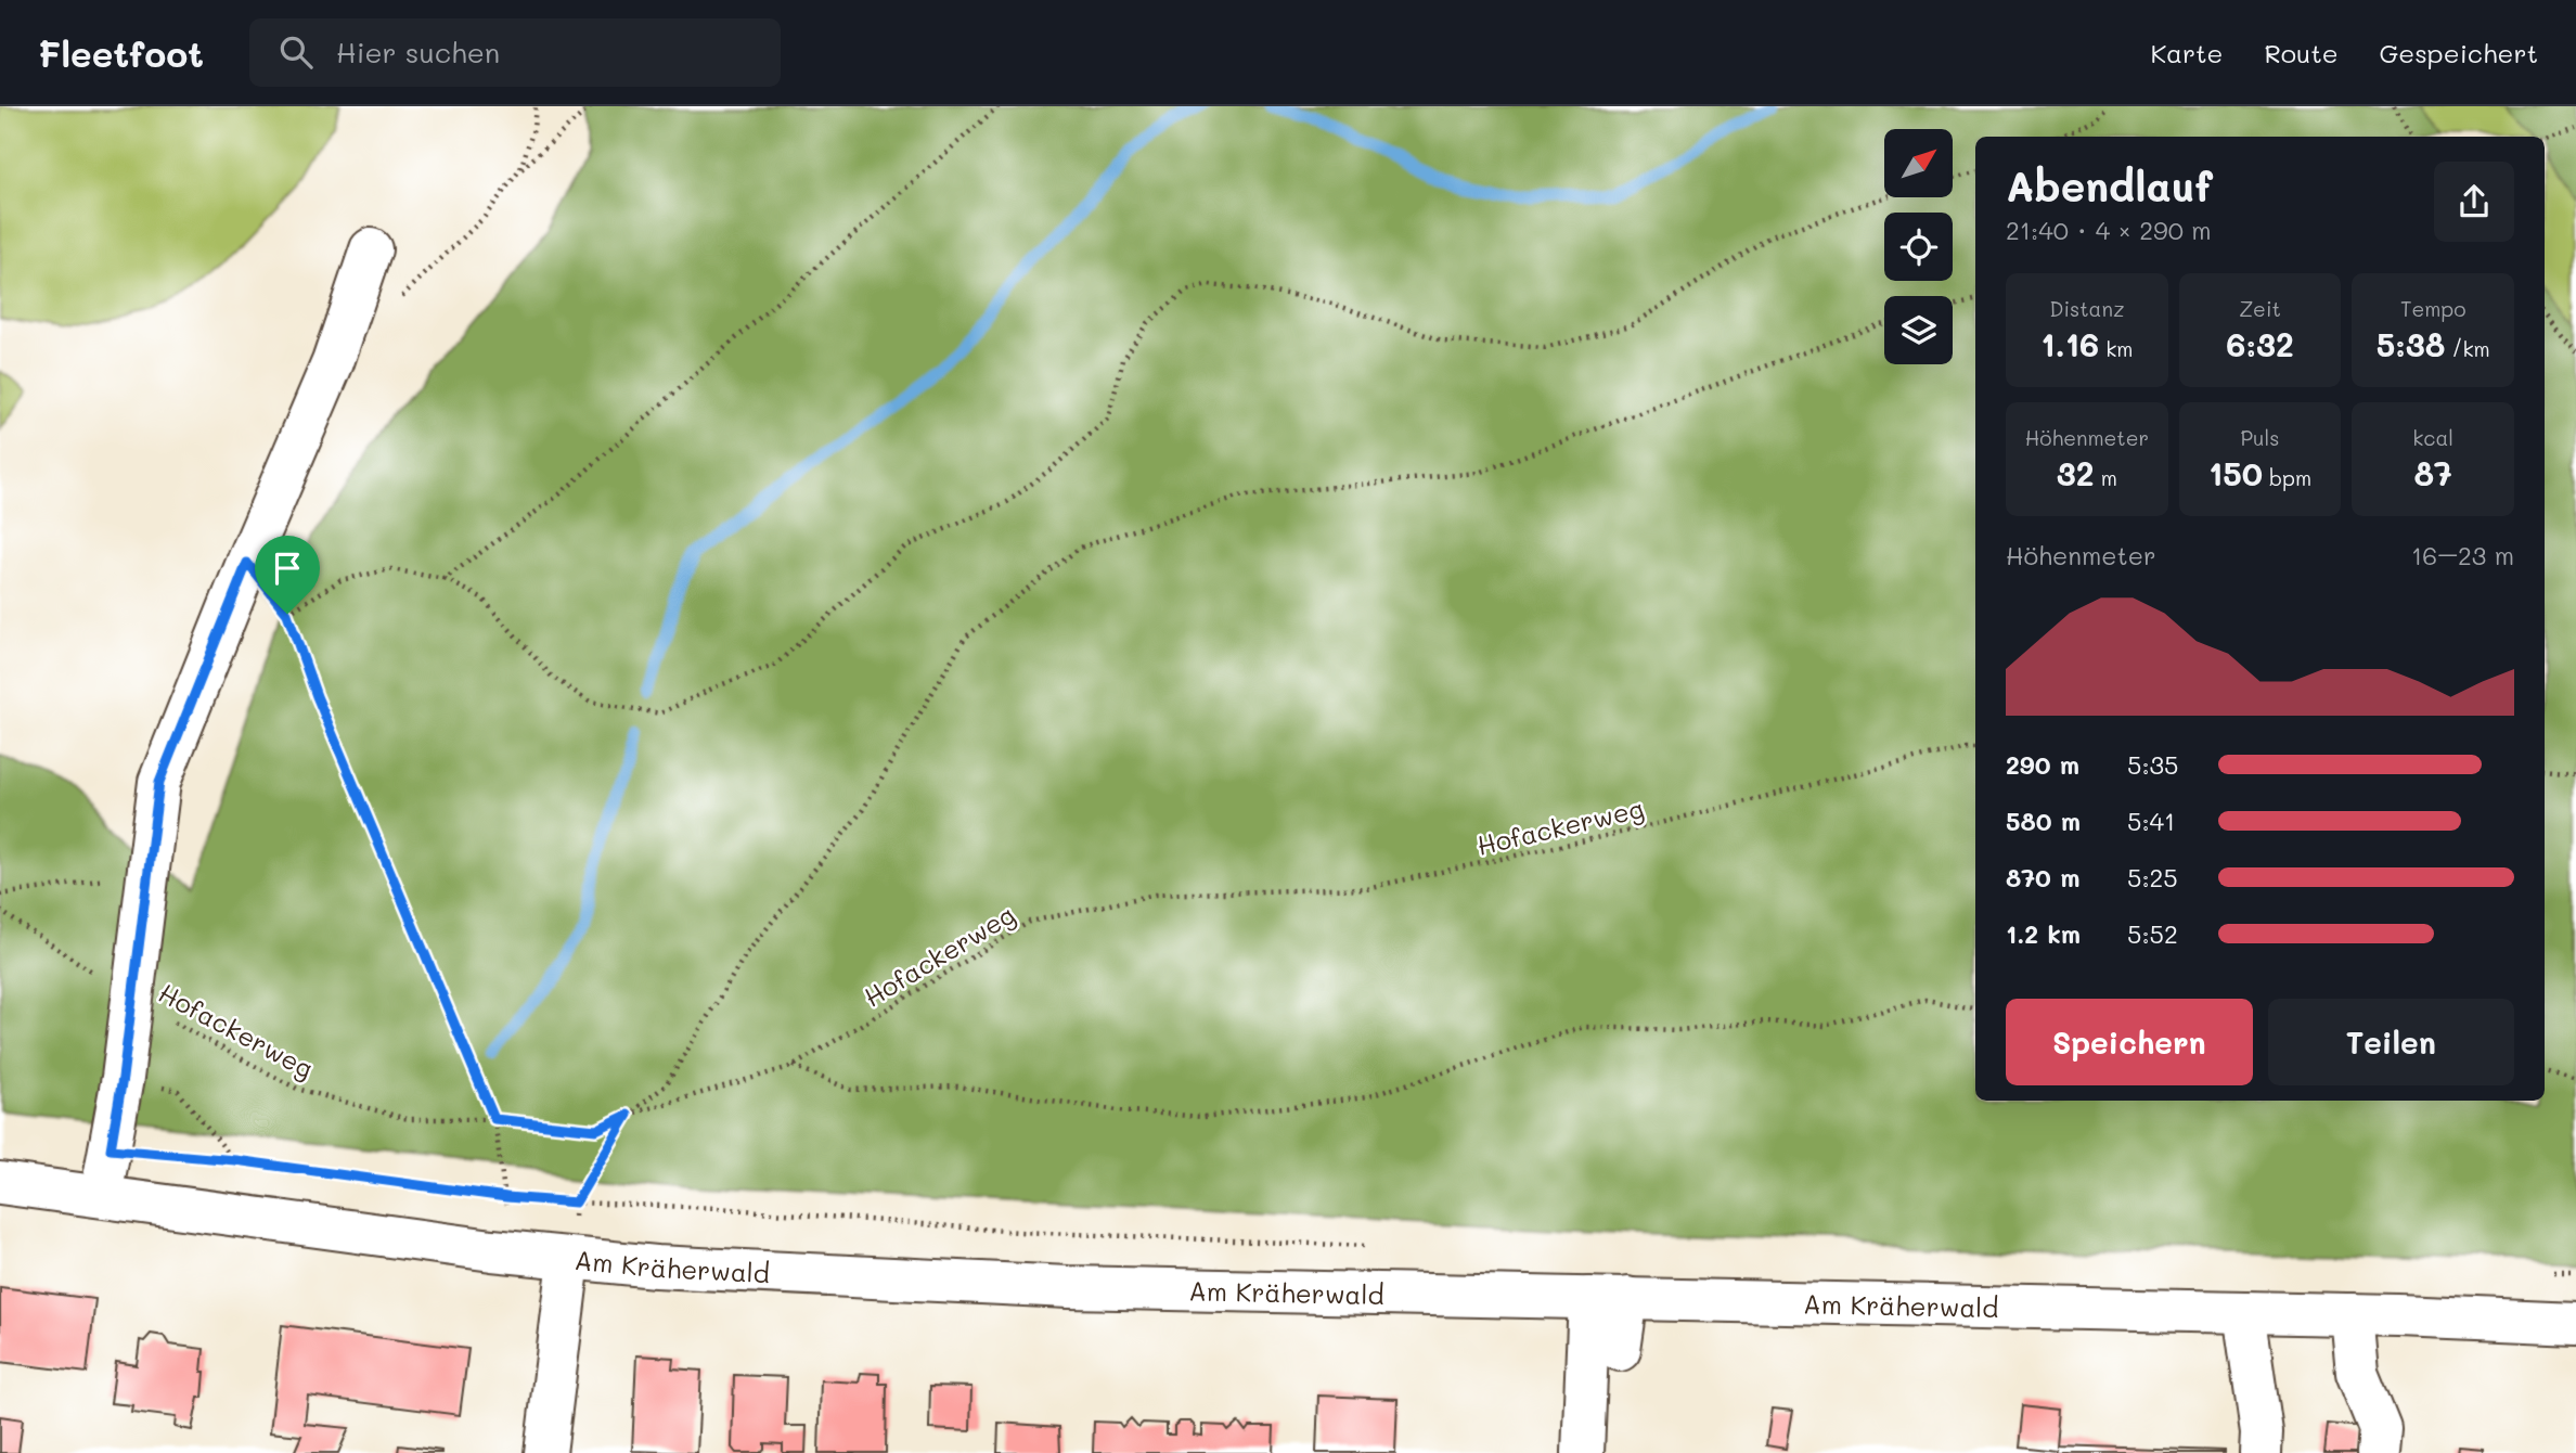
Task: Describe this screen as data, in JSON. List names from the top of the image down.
{
  "streets": {
    "main road": ["Am Kräherwald"],
    "path": ["Hofackerweg"]
  },
  "north": "top right",
  "page": {
    "header": "Fleetfoot",
    "search": "Hier suchen",
    "nav": ["Karte", "Route", "Gespeichert"],
    "heading": ["Abendlauf", "21:40 · 4 × 290 m"],
    "stats": [
      ["Distanz", "1.16 km"],
      ["Zeit", "6:32"],
      ["Tempo", "5:38 /km"],
      ["Höhenmeter", "32 m"],
      ["Puls", "150 bpm"],
      ["kcal", "87"]
    ],
    "chart": ["Höhenmeter", "16–23 m"],
    "list": [
      {
        "name": "290 m",
        "note": "5:35"
      },
      {
        "name": "580 m",
        "note": "5:41"
      },
      {
        "name": "870 m",
        "note": "5:25"
      },
      {
        "name": "1.2 km",
        "note": "5:52"
      }
    ],
    "buttons": ["Speichern", "Teilen"]
  }
}
